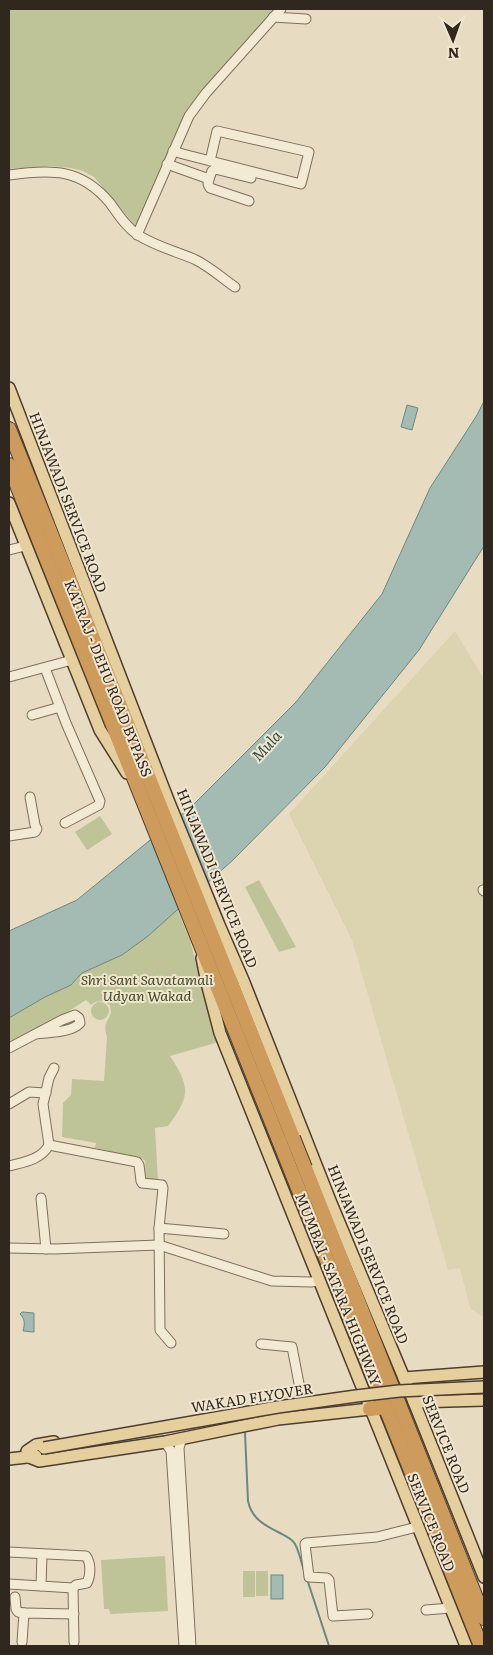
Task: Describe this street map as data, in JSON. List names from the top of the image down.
{
  "streets": {
    "highway": ["KATRAJ - DEHU ROAD BYPASS", "MUMBAI - SATARA HIGHWAY"],
    "main road": ["HINJAWADI SERVICE ROAD", "WAKAD FLYOVER", "SERVICE ROAD"]
  },
  "crossings": [
    ["HINJAWADI SERVICE ROAD", "KATRAJ - DEHU ROAD BYPASS"],
    ["HINJAWADI SERVICE ROAD", "MUMBAI - SATARA HIGHWAY"],
    ["HINJAWADI SERVICE ROAD", "SERVICE ROAD"],
    ["KATRAJ - DEHU ROAD BYPASS", "MUMBAI - SATARA HIGHWAY"],
    ["KATRAJ - DEHU ROAD BYPASS", "SERVICE ROAD"],
    ["MUMBAI - SATARA HIGHWAY", "SERVICE ROAD"]
  ],
  "water": ["Mula"],
  "parks": ["Shri Sant Savatamali Udyan Wakad"],
  "north": "bottom"
}
